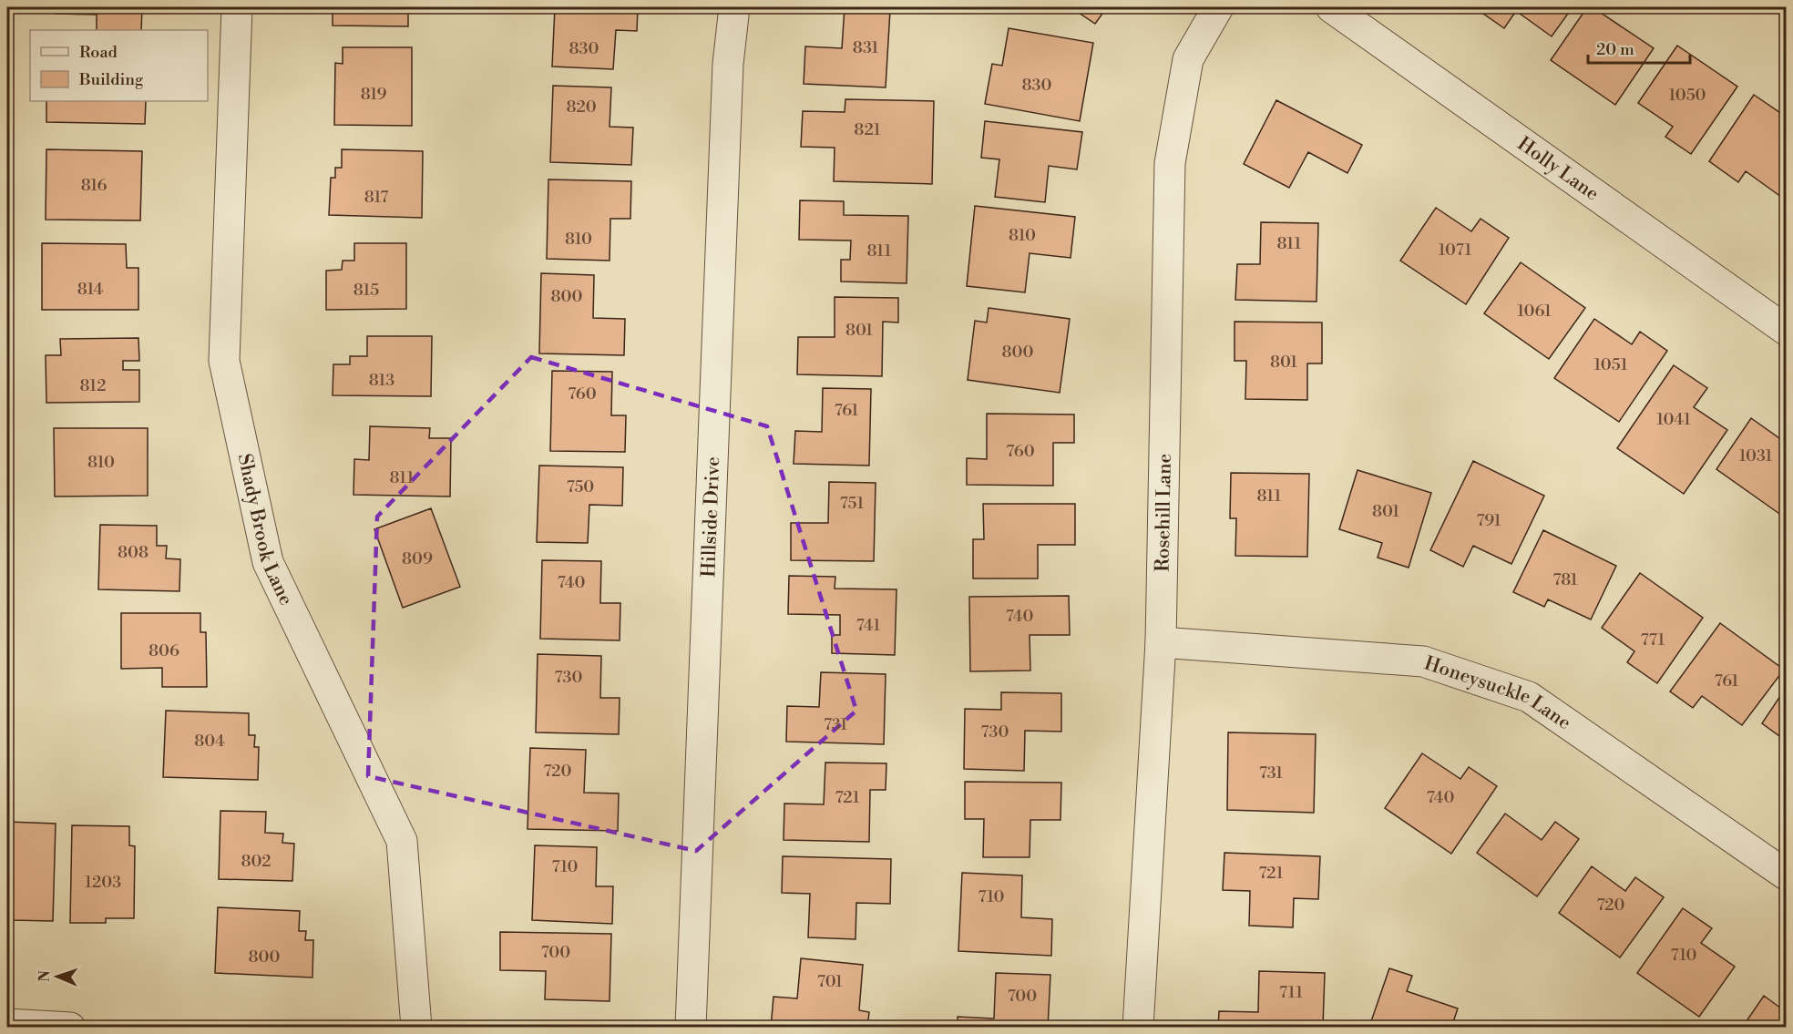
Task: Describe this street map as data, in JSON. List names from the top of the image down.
{
  "streets": {
    "street": [
      "Holly Lane",
      "Rosehill Lane",
      "Hillside Drive",
      "Shady Brook Lane",
      "Honeysuckle Lane"
    ]
  },
  "crossings": [
    ["Rosehill Lane", "Honeysuckle Lane"]
  ],
  "house_numbers": [
    "831",
    "830",
    "830",
    "819",
    "1050",
    "820",
    "821",
    "816",
    "817",
    "810",
    "810",
    "811",
    "1071",
    "811",
    "814",
    "815",
    "800",
    "1061",
    "801",
    "800",
    "801",
    "1051",
    "813",
    "812",
    "760",
    "761",
    "1041",
    "760",
    "1031",
    "810",
    "811",
    "750",
    "811",
    "751",
    "801",
    "791",
    "808",
    "809",
    "781",
    "740",
    "740",
    "741",
    "771",
    "806",
    "730",
    "761",
    "731",
    "730",
    "804",
    "720",
    "731",
    "721",
    "740",
    "802",
    "710",
    "721",
    "1203",
    "710",
    "720",
    "700",
    "710",
    "800",
    "701",
    "711",
    "700"
  ],
  "legend": ["Road", "Building"],
  "scale_bar": "20 m",
  "north": "left"
}
